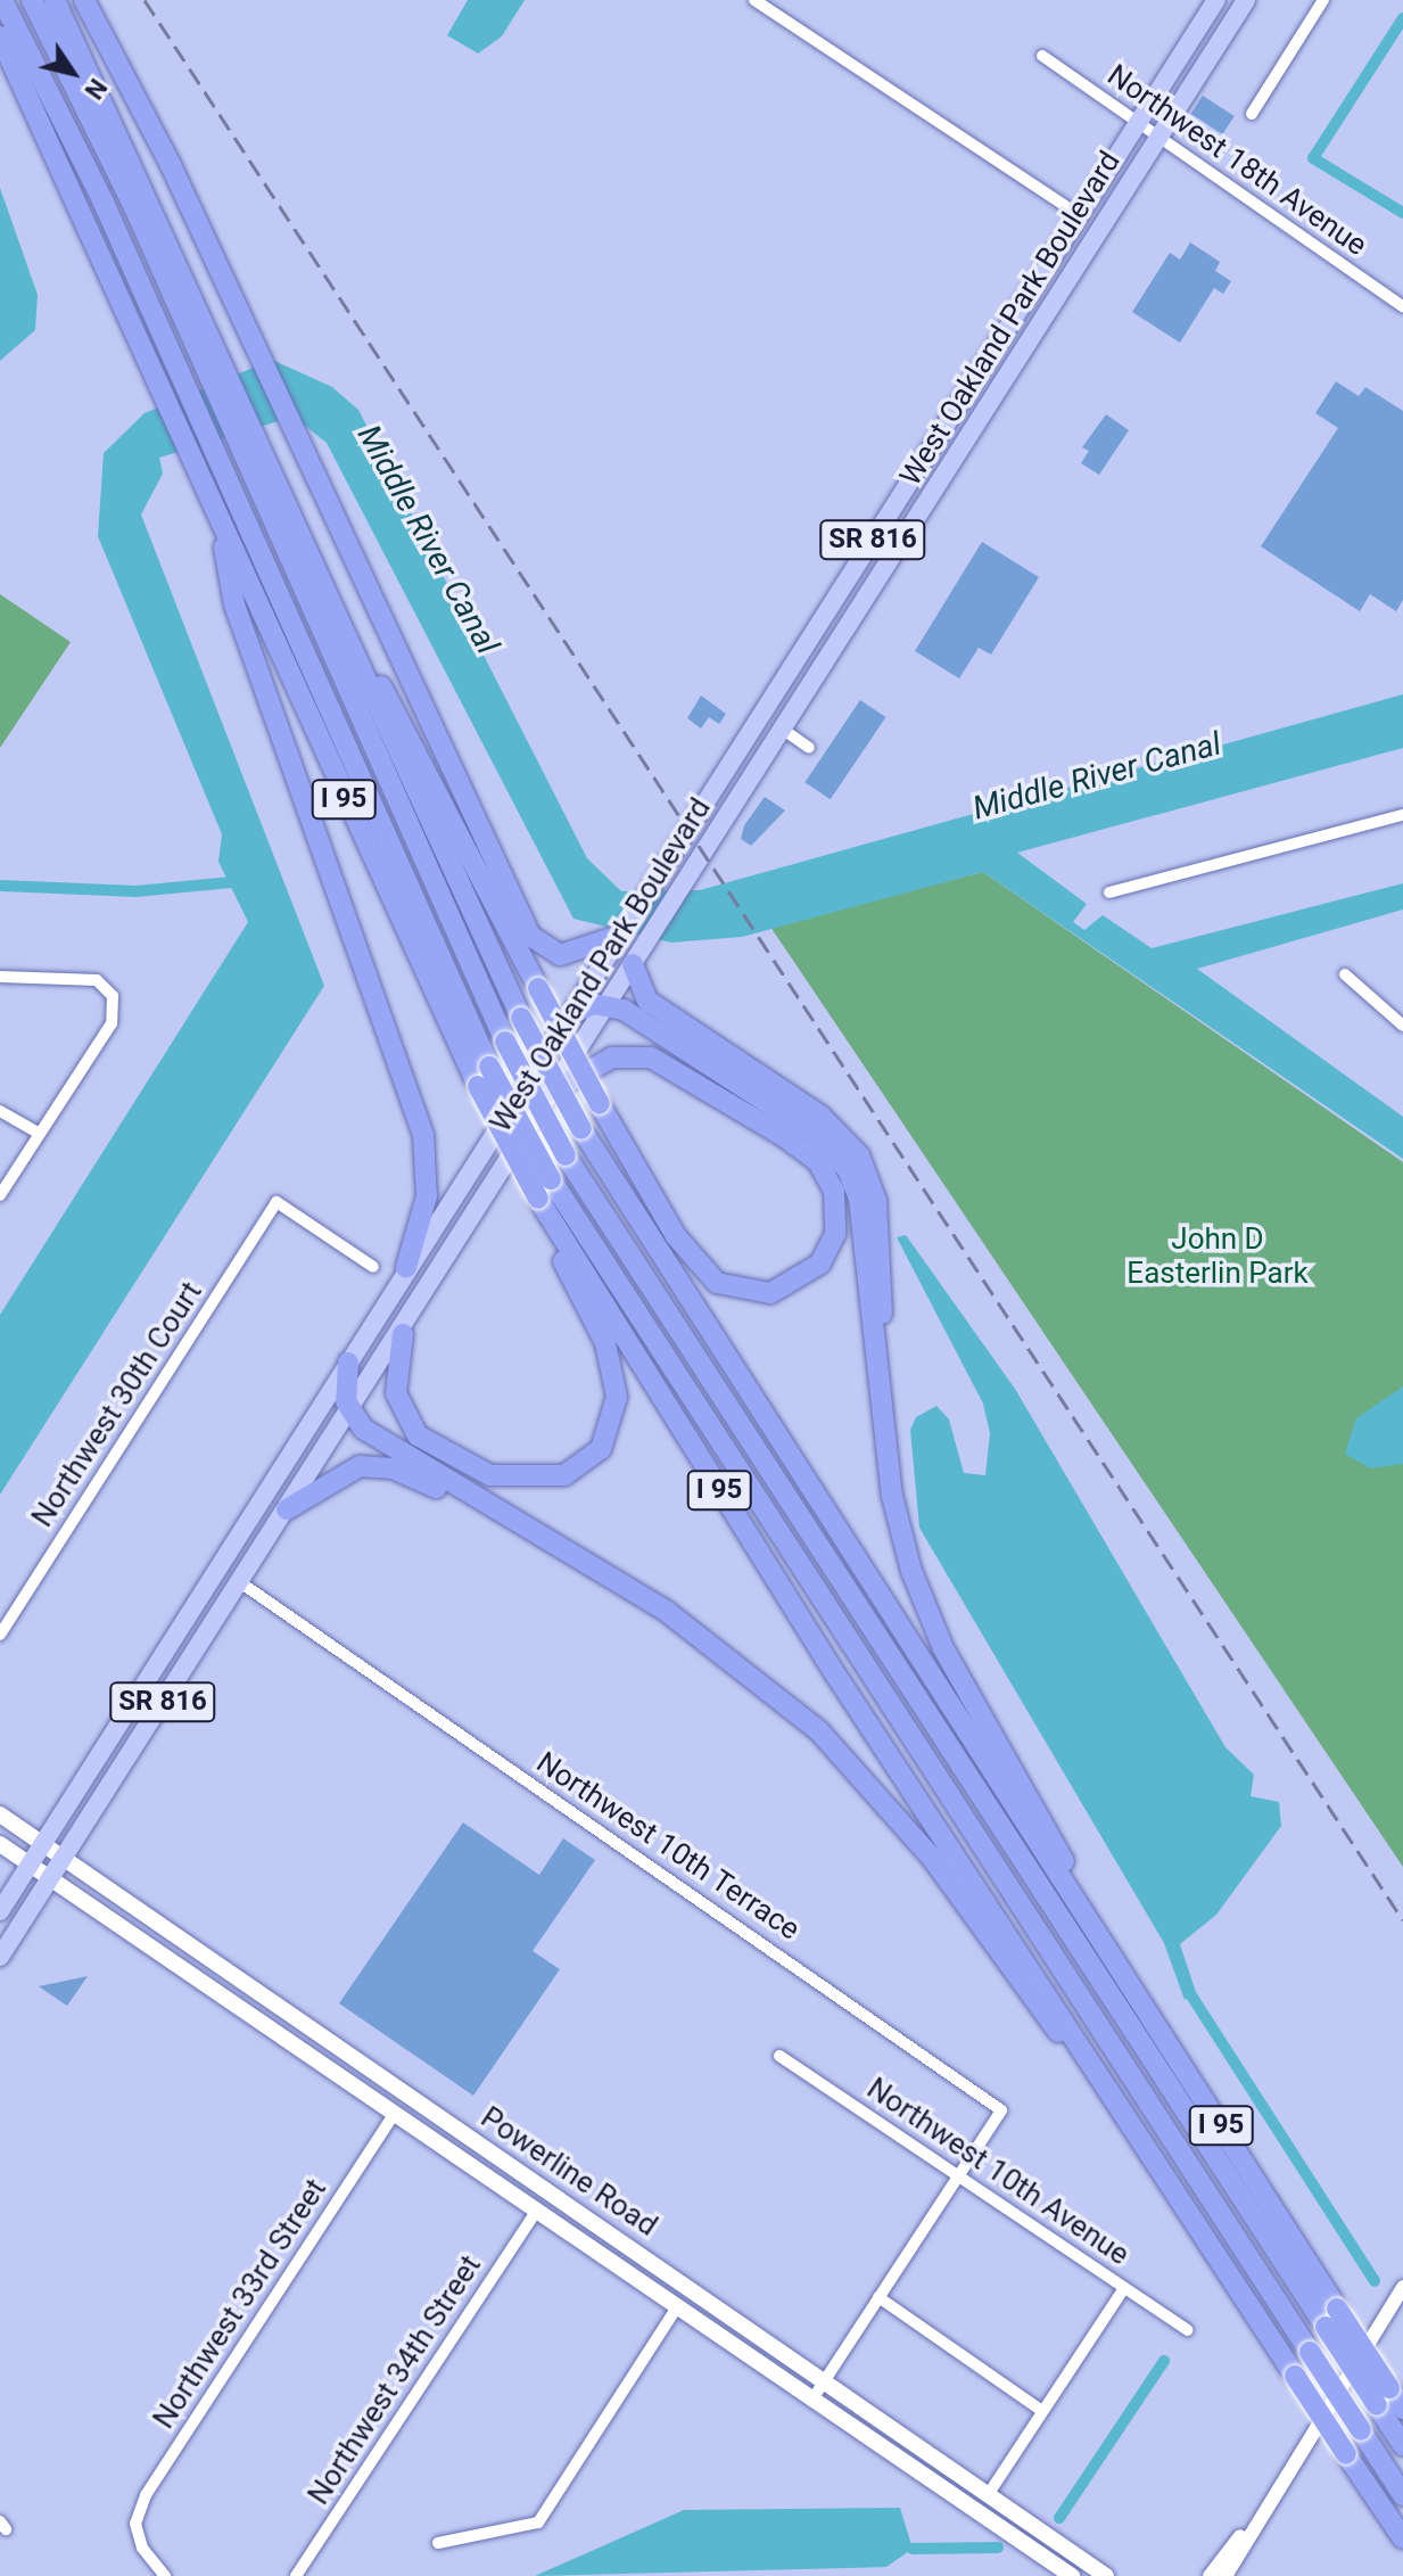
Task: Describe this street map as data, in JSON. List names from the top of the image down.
{
  "streets": {
    "highway": ["I 95"],
    "main road": ["West Oakland Park Boulevard", "SR 816", "Powerline Road"],
    "street": [
      "Northwest 18th Avenue",
      "Northwest 30th Court",
      "Northwest 10th Terrace",
      "Northwest 10th Avenue",
      "Northwest 33rd Street",
      "Northwest 34th Street"
    ]
  },
  "crossings": [
    ["Northwest 18th Avenue", "West Oakland Park Boulevard"],
    ["West Oakland Park Boulevard", "Northwest 10th Terrace"],
    ["West Oakland Park Boulevard", "Powerline Road"],
    ["Northwest 10th Terrace", "Northwest 10th Avenue"],
    ["Powerline Road", "Northwest 33rd Street"],
    ["Powerline Road", "Northwest 34th Street"]
  ],
  "water": ["Middle River Canal"],
  "parks": ["John D Easterlin Park"],
  "north": "bottom right"
}
